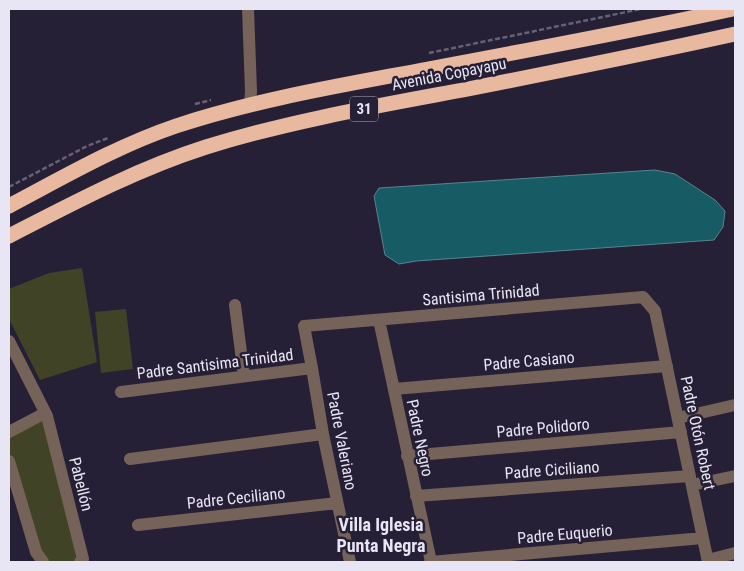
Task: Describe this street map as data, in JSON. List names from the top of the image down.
{
  "streets": {
    "highway": ["Avenida Copayapu", "31"],
    "street": [
      "Santisima Trinidad",
      "Padre Casiano",
      "Padre Santisima Trinidad",
      "Padre Polidoro",
      "Padre Otón Robert",
      "Padre Negro",
      "Padre Valeriano",
      "Padre Ciciliano",
      "Pabellón",
      "Padre Ceciliano",
      "Padre Euquerio"
    ]
  },
  "crossings": [
    ["Santisima Trinidad", "Padre Otón Robert"],
    ["Santisima Trinidad", "Padre Negro"],
    ["Santisima Trinidad", "Padre Valeriano"],
    ["Padre Casiano", "Padre Otón Robert"],
    ["Padre Casiano", "Padre Negro"],
    ["Padre Santisima Trinidad", "Padre Valeriano"],
    ["Padre Polidoro", "Padre Otón Robert"],
    ["Padre Polidoro", "Padre Negro"],
    ["Padre Otón Robert", "Padre Ciciliano"],
    ["Padre Otón Robert", "Padre Euquerio"],
    ["Padre Negro", "Padre Ciciliano"],
    ["Padre Negro", "Padre Euquerio"],
    ["Padre Valeriano", "Padre Ceciliano"]
  ],
  "districts": ["Villa Iglesia Punta Negra"]
}
